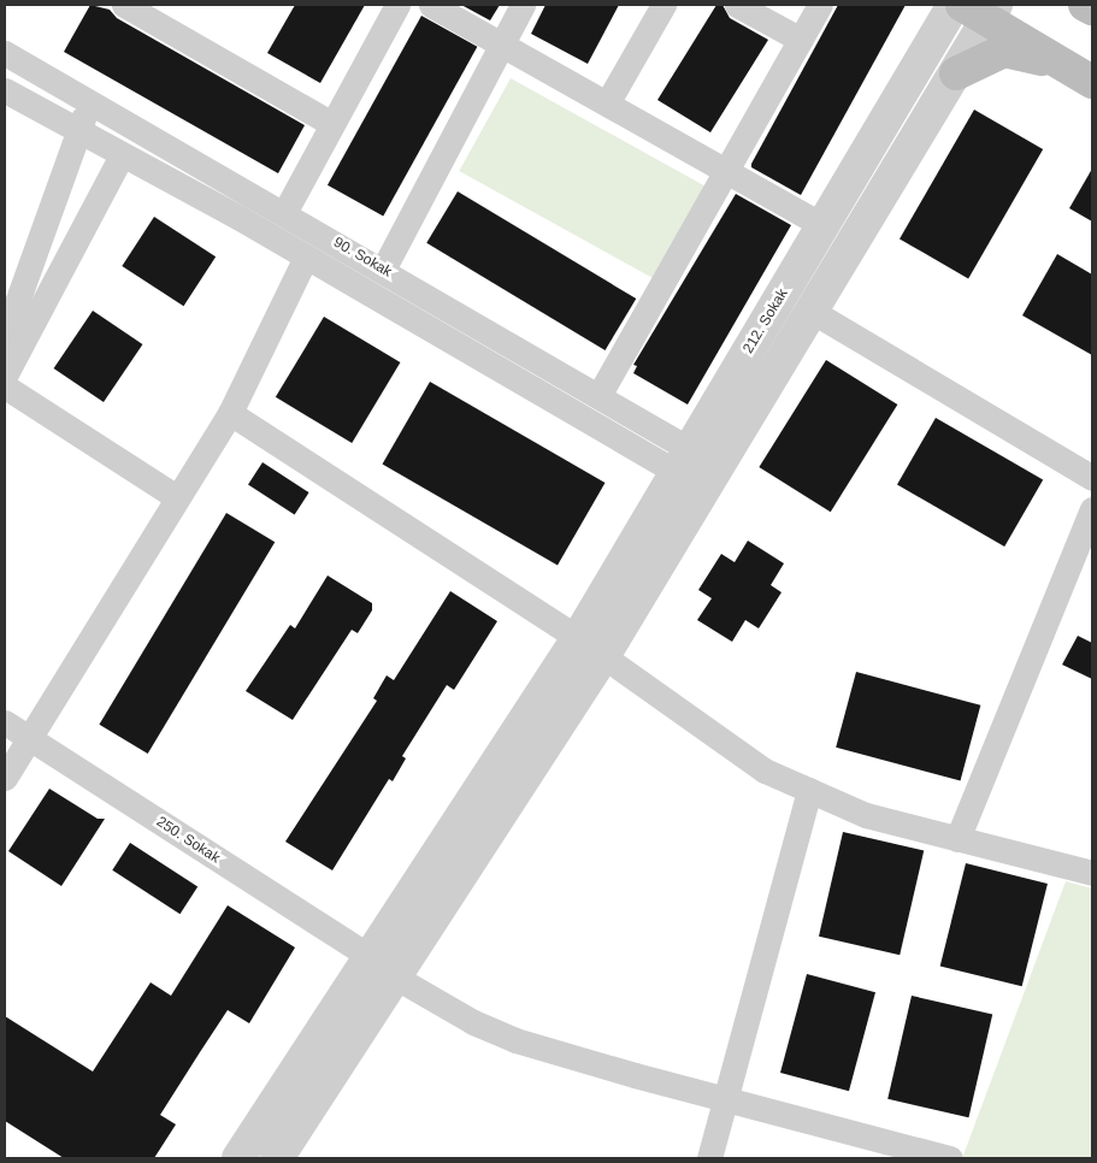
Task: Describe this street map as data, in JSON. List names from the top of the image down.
{
  "streets": {
    "street": ["90. Sokak", "212. Sokak", "250. Sokak"]
  },
  "crossings": [
    ["90. Sokak", "212. Sokak"]
  ]
}
